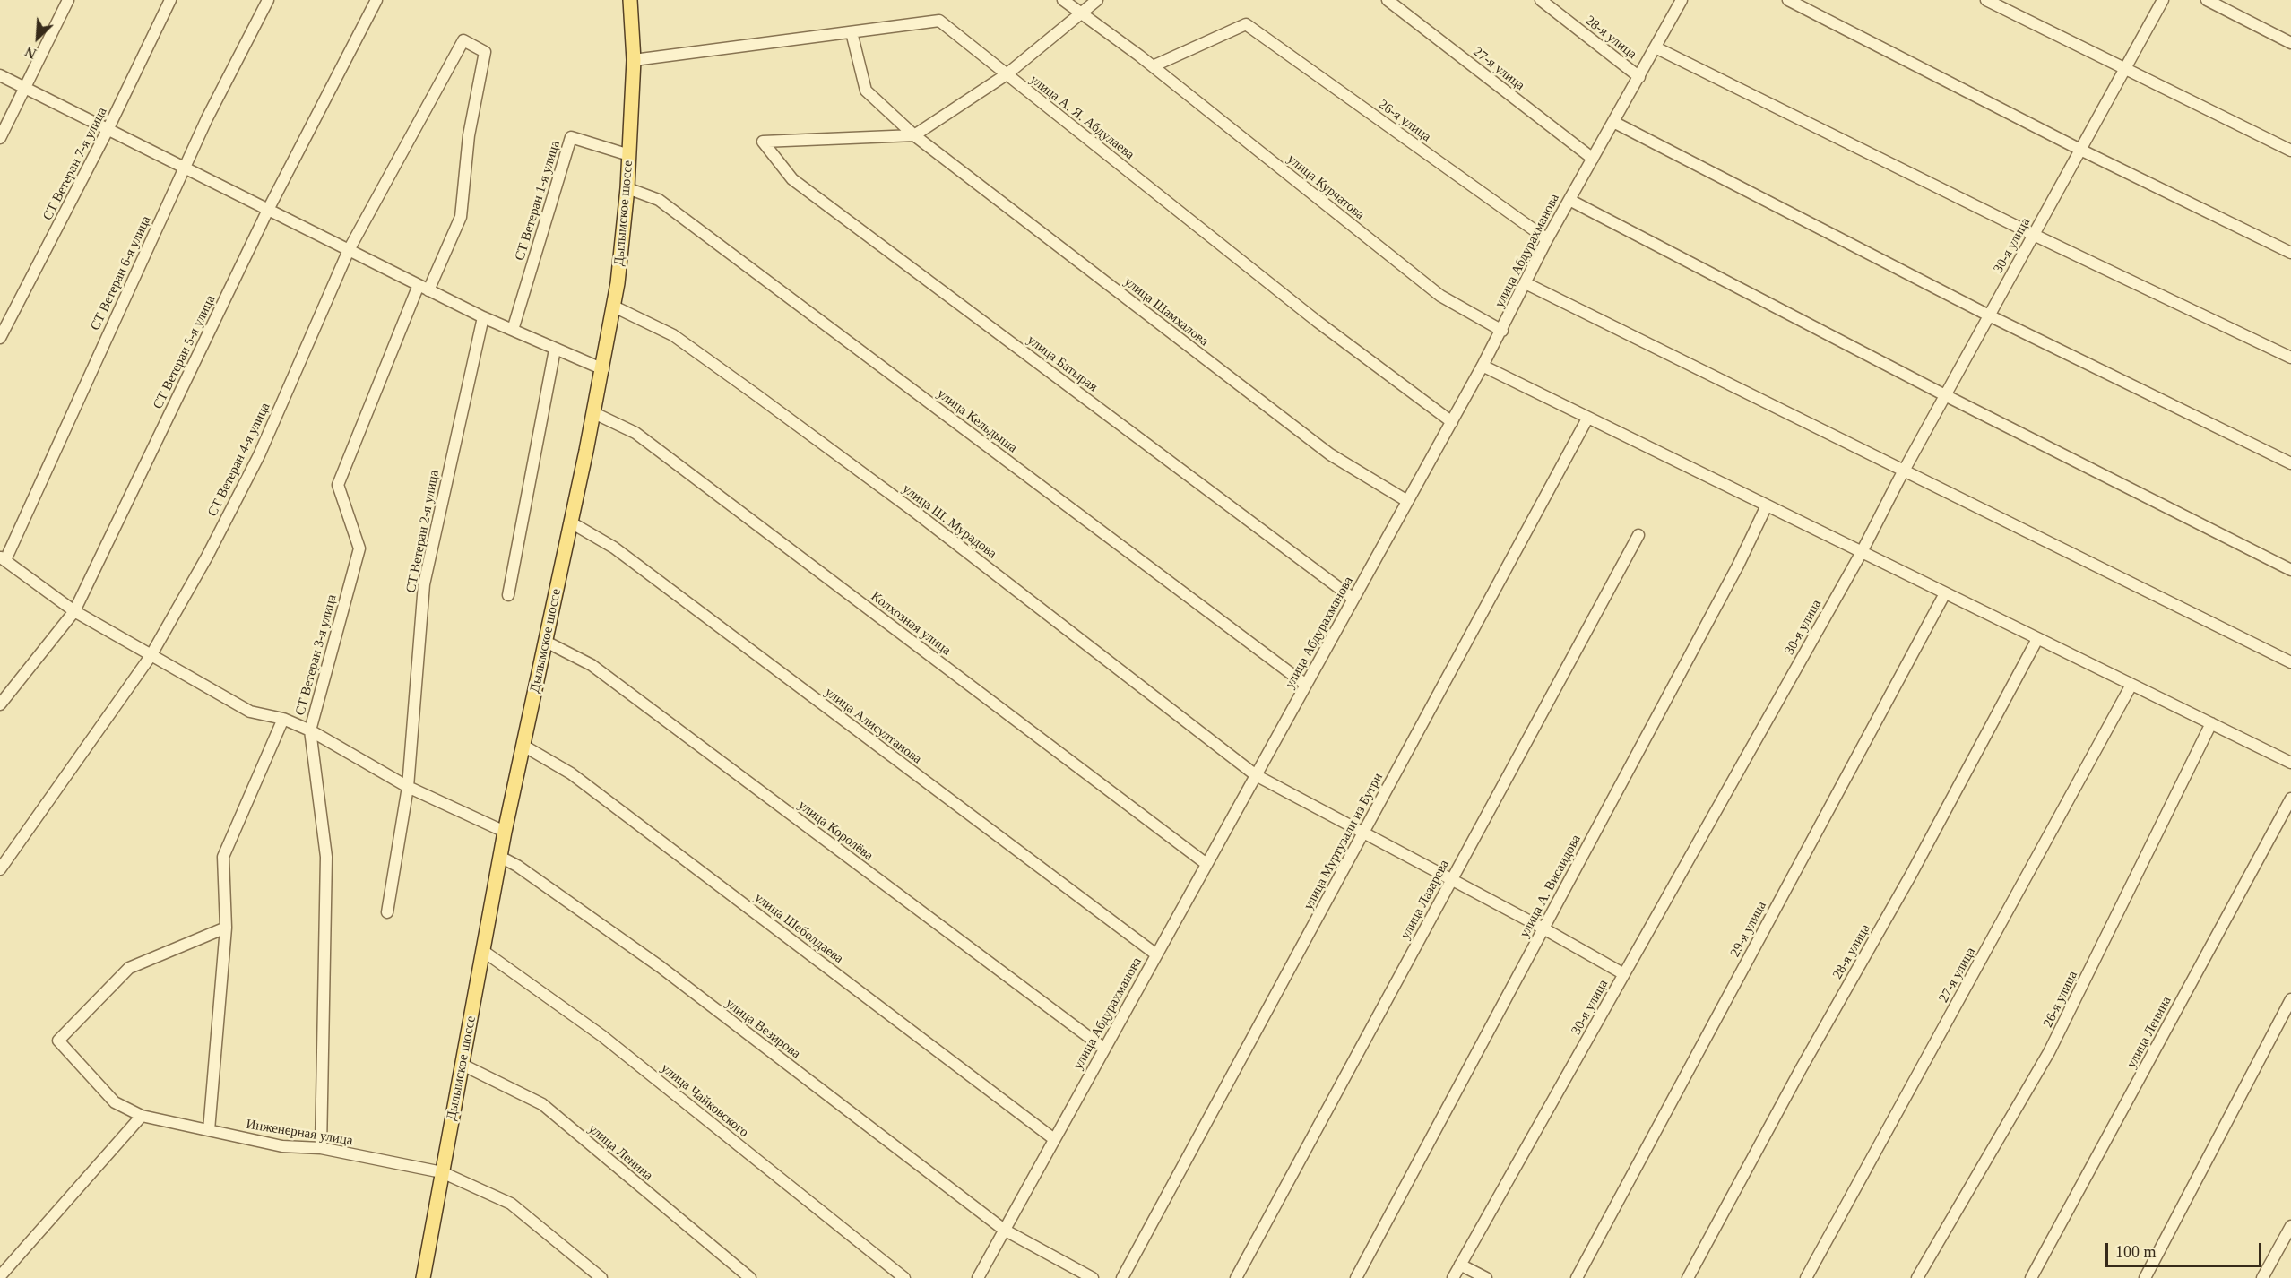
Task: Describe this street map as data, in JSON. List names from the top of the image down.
{
  "streets": {
    "main road": ["Дылымское шоссе"],
    "street": [
      "28-я улица",
      "27-я улица",
      "улица А. Я. Абдулаева",
      "26-я улица",
      "СТ Ветеран 7-я улица",
      "улица Курчатова",
      "СТ Ветеран 1-я улица",
      "30-я улица",
      "улица Абдурахманова",
      "СТ Ветеран 6-я улица",
      "улица Шамхалова",
      "СТ Ветеран 5-я улица",
      "улица Батырая",
      "улица Кельдыша",
      "СТ Ветеран 4-я улица",
      "улица Ш. Мурадова",
      "СТ Ветеран 2-я улица",
      "Колхозная улица",
      "СТ Ветеран 3-я улица",
      "улица Алисултанова",
      "улица Королёва",
      "улица Муртузали из Бутри",
      "улица А. Висаидова",
      "улица Лазарева",
      "улица Шеболдаева",
      "29-я улица",
      "улица Везирова",
      "улица Ленина",
      "улица Чайковского",
      "Инженерная улица"
    ]
  },
  "crossings": [
    ["28-я улица", "улица Абдурахманова"],
    ["27-я улица", "улица Абдурахманова"],
    ["улица А. Я. Абдулаева", "Дылымское шоссе"],
    ["улица А. Я. Абдулаева", "улица Абдурахманова"],
    ["улица А. Я. Абдулаева", "улица Шамхалова"],
    ["26-я улица", "улица Курчатова"],
    ["26-я улица", "улица Абдурахманова"],
    ["улица Курчатова", "улица Абдурахманова"],
    ["СТ Ветеран 1-я улица", "Дылымское шоссе"],
    ["Дылымское шоссе", "улица Кельдыша"],
    ["Дылымское шоссе", "улица Ш. Мурадова"],
    ["Дылымское шоссе", "Колхозная улица"],
    ["Дылымское шоссе", "улица Алисултанова"],
    ["Дылымское шоссе", "улица Королёва"],
    ["Дылымское шоссе", "улица Шеболдаева"],
    ["Дылымское шоссе", "улица Везирова"],
    ["Дылымское шоссе", "улица Ленина"],
    ["Дылымское шоссе", "улица Чайковского"],
    ["Дылымское шоссе", "Инженерная улица"],
    ["30-я улица", "улица Ш. Мурадова"],
    ["улица Абдурахманова", "улица Шамхалова"],
    ["улица Абдурахманова", "улица Батырая"],
    ["улица Абдурахманова", "улица Кельдыша"],
    ["улица Абдурахманова", "улица Ш. Мурадова"],
    ["улица Абдурахманова", "Колхозная улица"],
    ["улица Абдурахманова", "улица Алисултанова"],
    ["улица Абдурахманова", "улица Королёва"],
    ["улица Абдурахманова", "улица Шеболдаева"],
    ["улица Абдурахманова", "улица Везирова"],
    ["улица Шамхалова", "улица Батырая"],
    ["СТ Ветеран 4-я улица", "СТ Ветеран 3-я улица"],
    ["улица Ш. Мурадова", "улица Муртузали из Бутри"],
    ["улица Ш. Мурадова", "улица А. Висаидова"],
    ["улица Ш. Мурадова", "улица Лазарева"],
    ["СТ Ветеран 3-я улица", "Инженерная улица"]
  ],
  "scale_bar": "100 m",
  "north": "bottom left"
}
